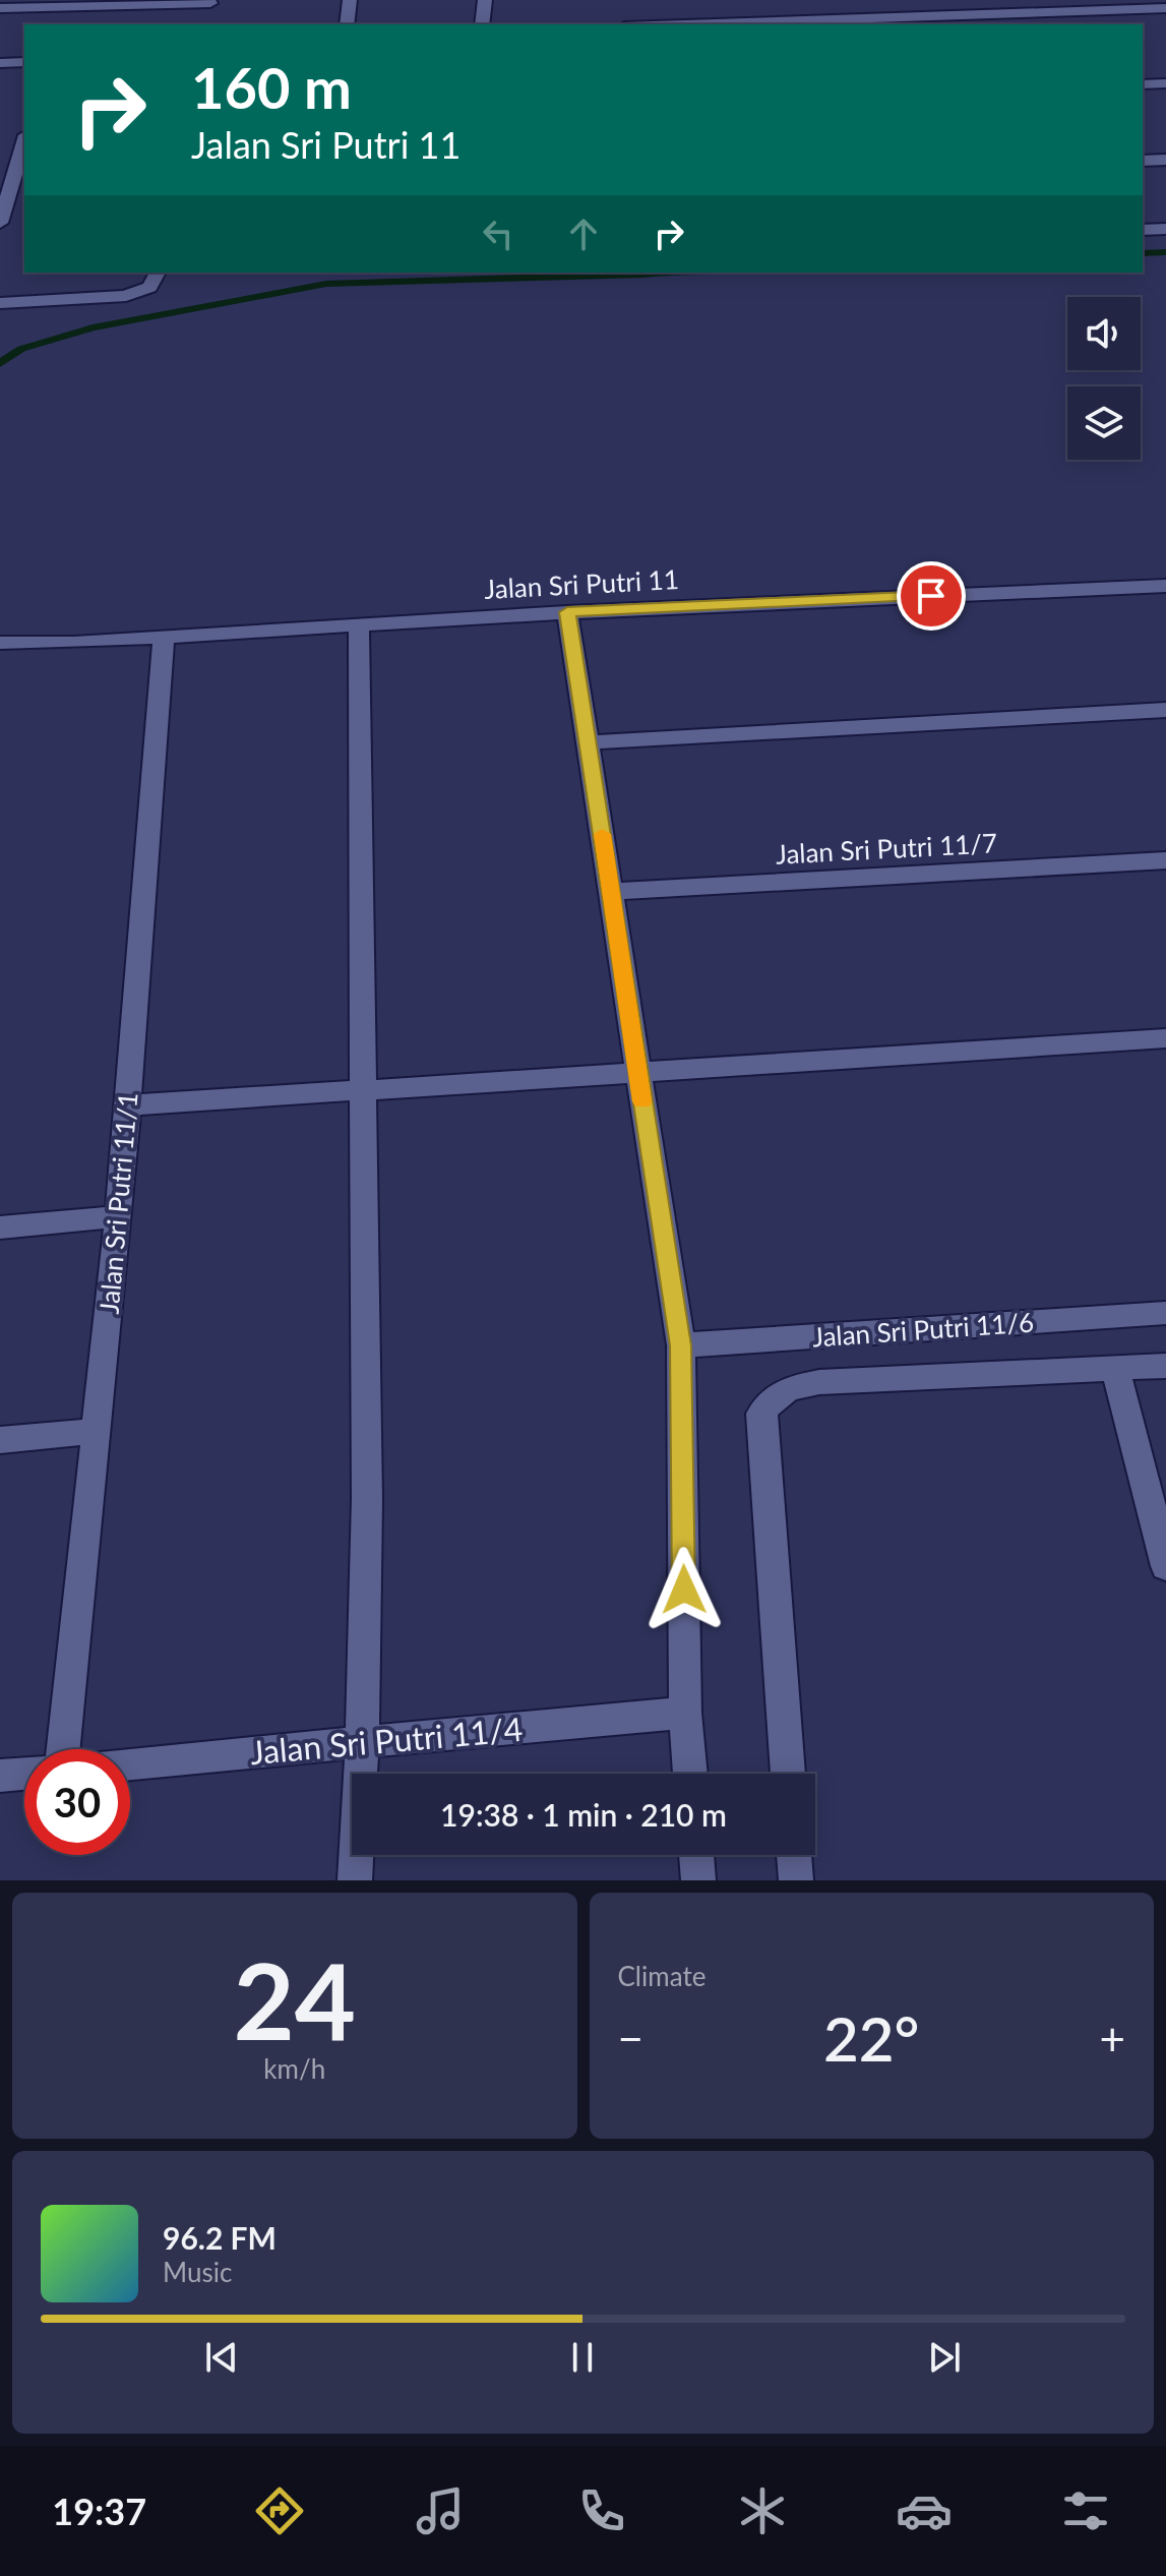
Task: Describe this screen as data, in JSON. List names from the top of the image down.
{
  "streets": {
    "street": [
      "Jalan Sri Putri 11",
      "Jalan Sri Putri 11/7",
      "Jalan Sri Putri 11/1",
      "Jalan Sri Putri 11/6",
      "Jalan Sri Putri 11/4"
    ]
  },
  "crossings": [
    ["Jalan Sri Putri 11", "Jalan Sri Putri 11/1"]
  ],
  "page": {
    "turn": ["160 m", "Jalan Sri Putri 11"],
    "limit": "30",
    "trip": "19:38 · 1 min · 210 m",
    "tile": [
      ["24", "km/h"],
      "Climate"
    ],
    "heat": ["−", "22°", "+"],
    "song": ["96.2 FM", "Music"],
    "tabs": "19:37"
  }
}
